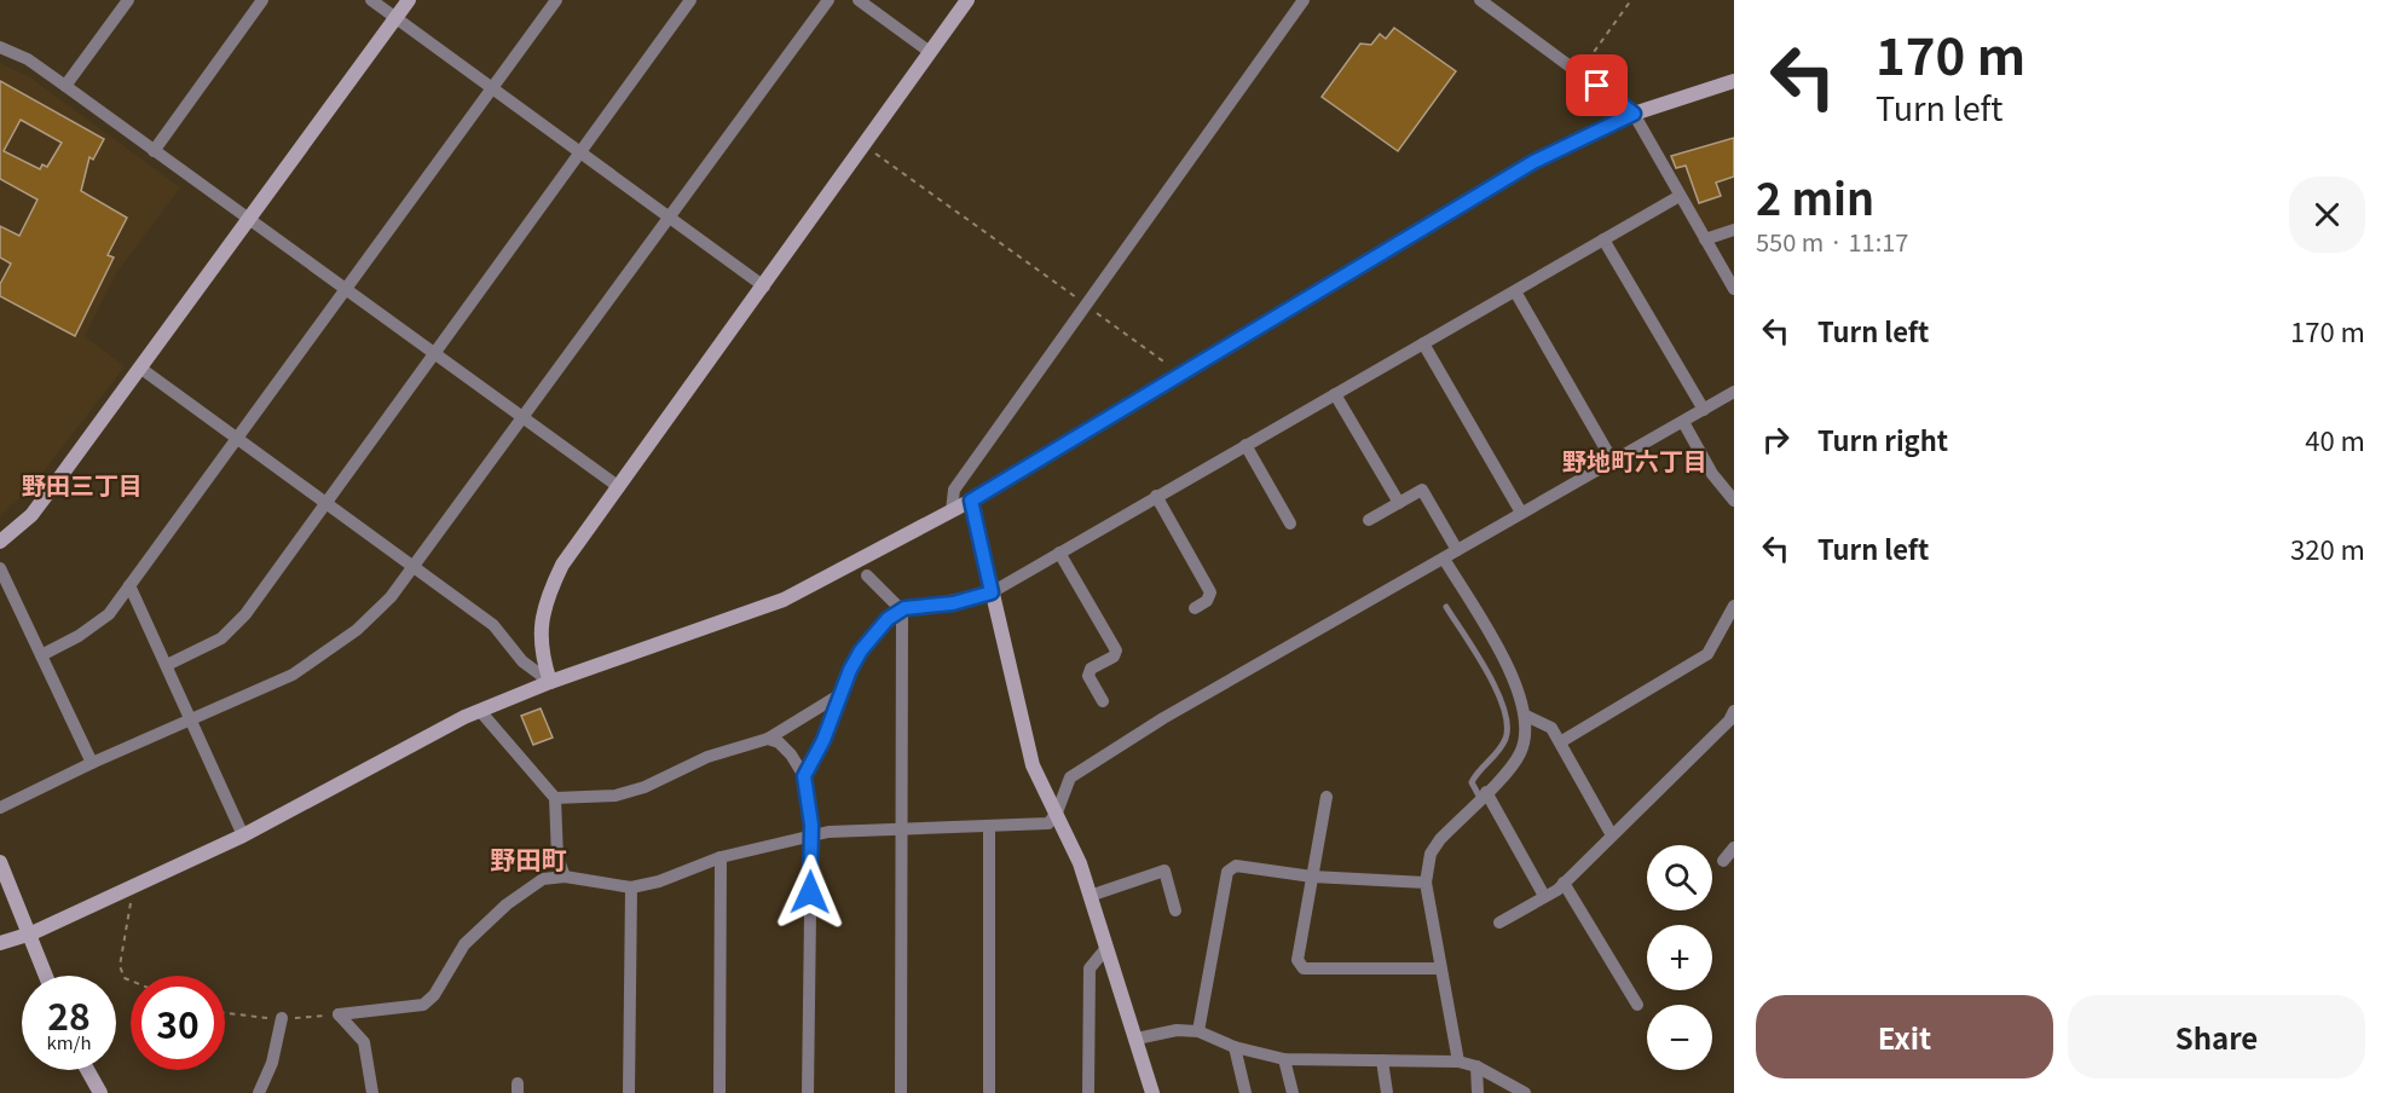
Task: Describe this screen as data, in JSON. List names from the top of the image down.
{
  "districts": ["野地町六丁目", "野田三丁目", "野田町"],
  "page": {
    "turn": ["170 m", "Turn left"],
    "heading": ["2 min", "550 m · 11:17"],
    "list": [
      {
        "name": "Turn left",
        "value": "170 m"
      },
      {
        "name": "Turn right",
        "value": "40 m"
      },
      {
        "name": "Turn left",
        "value": "320 m"
      }
    ],
    "map_buttons": ["+", "−"],
    "speed": "28 km/h",
    "limit": "30",
    "buttons": ["Exit", "Share"]
  }
}
